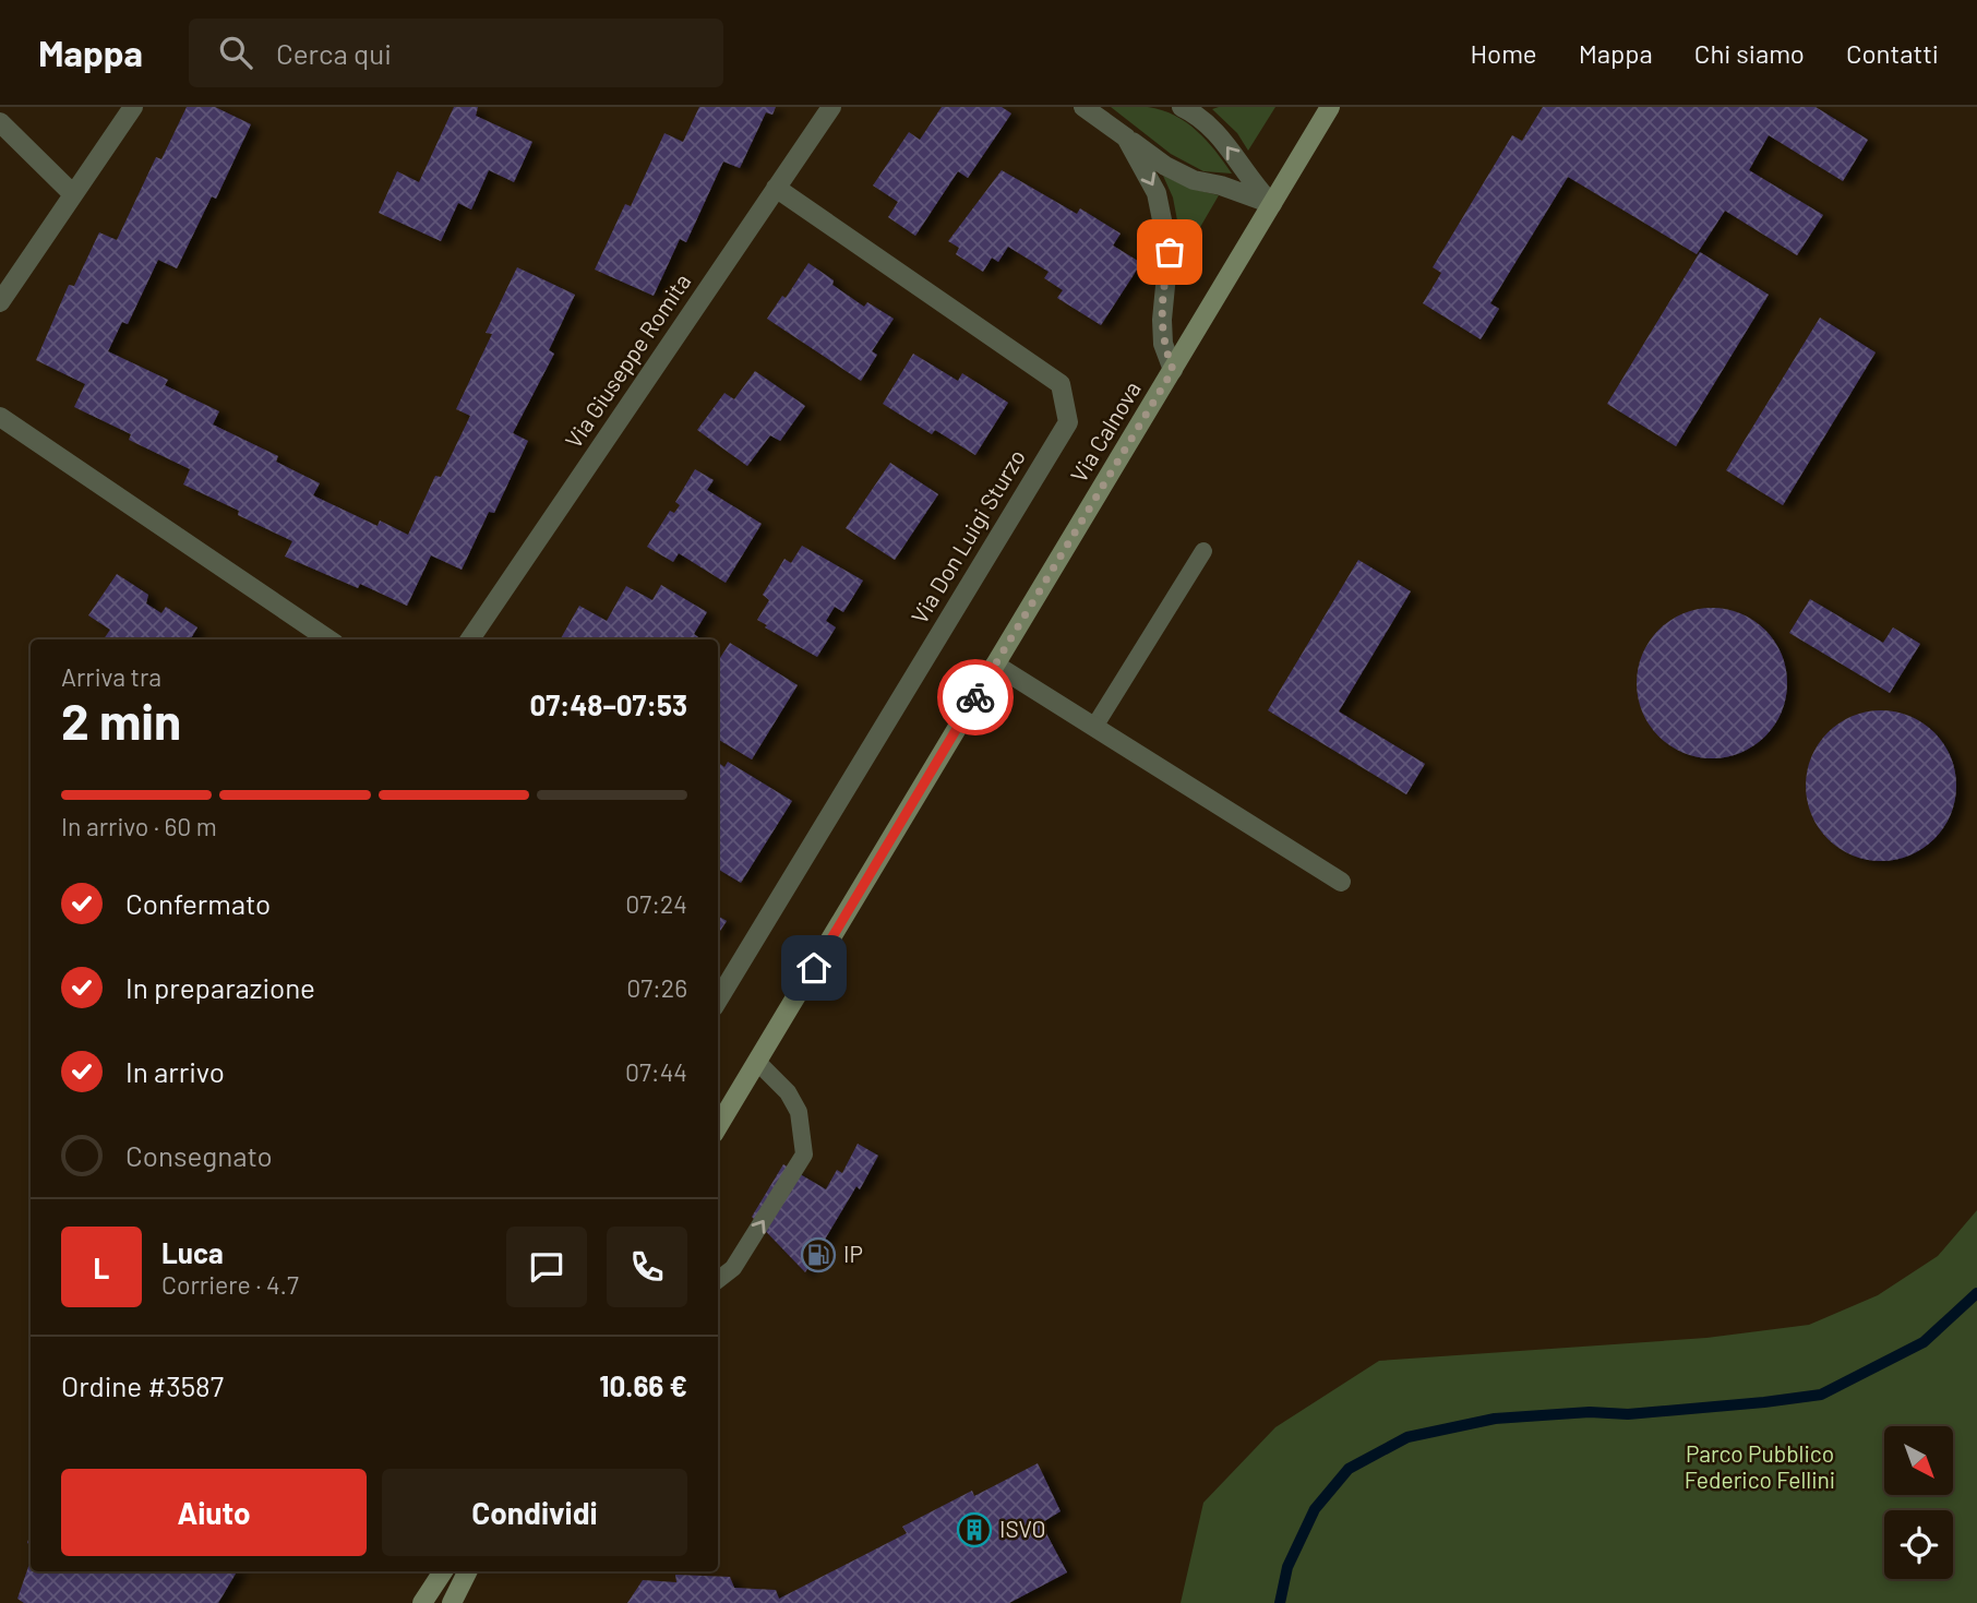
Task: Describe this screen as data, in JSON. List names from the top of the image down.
{
  "streets": {
    "main road": ["Via Calnova"],
    "street": ["Via Giuseppe Romita", "Via Don Luigi Sturzo"]
  },
  "crossings": [
    ["Via Giuseppe Romita", "Via Don Luigi Sturzo"]
  ],
  "parks": ["Parco Pubblico Federico Fellini"],
  "places": {
    "fuel station": ["IP"],
    "building": ["ISVO"]
  },
  "north": "bottom right",
  "page": {
    "header": "Mappa",
    "search": "Cerca qui",
    "nav": [
      "Home",
      "Mappa",
      "Chi siamo",
      "Contatti"
    ],
    "heading": ["2 min", "Arriva tra", "07:48–07:53"],
    "panel": [
      "Luca",
      "Corriere · 4.7",
      "Ordine #3587",
      "10.66 €"
    ],
    "bar": "In arrivo · 60 m",
    "list": [
      ["Confermato", "07:24"],
      ["In preparazione", "07:26"],
      ["In arrivo", "07:44"],
      "Consegnato"
    ],
    "round": "L",
    "buttons": ["Aiuto", "Condividi"]
  }
}
